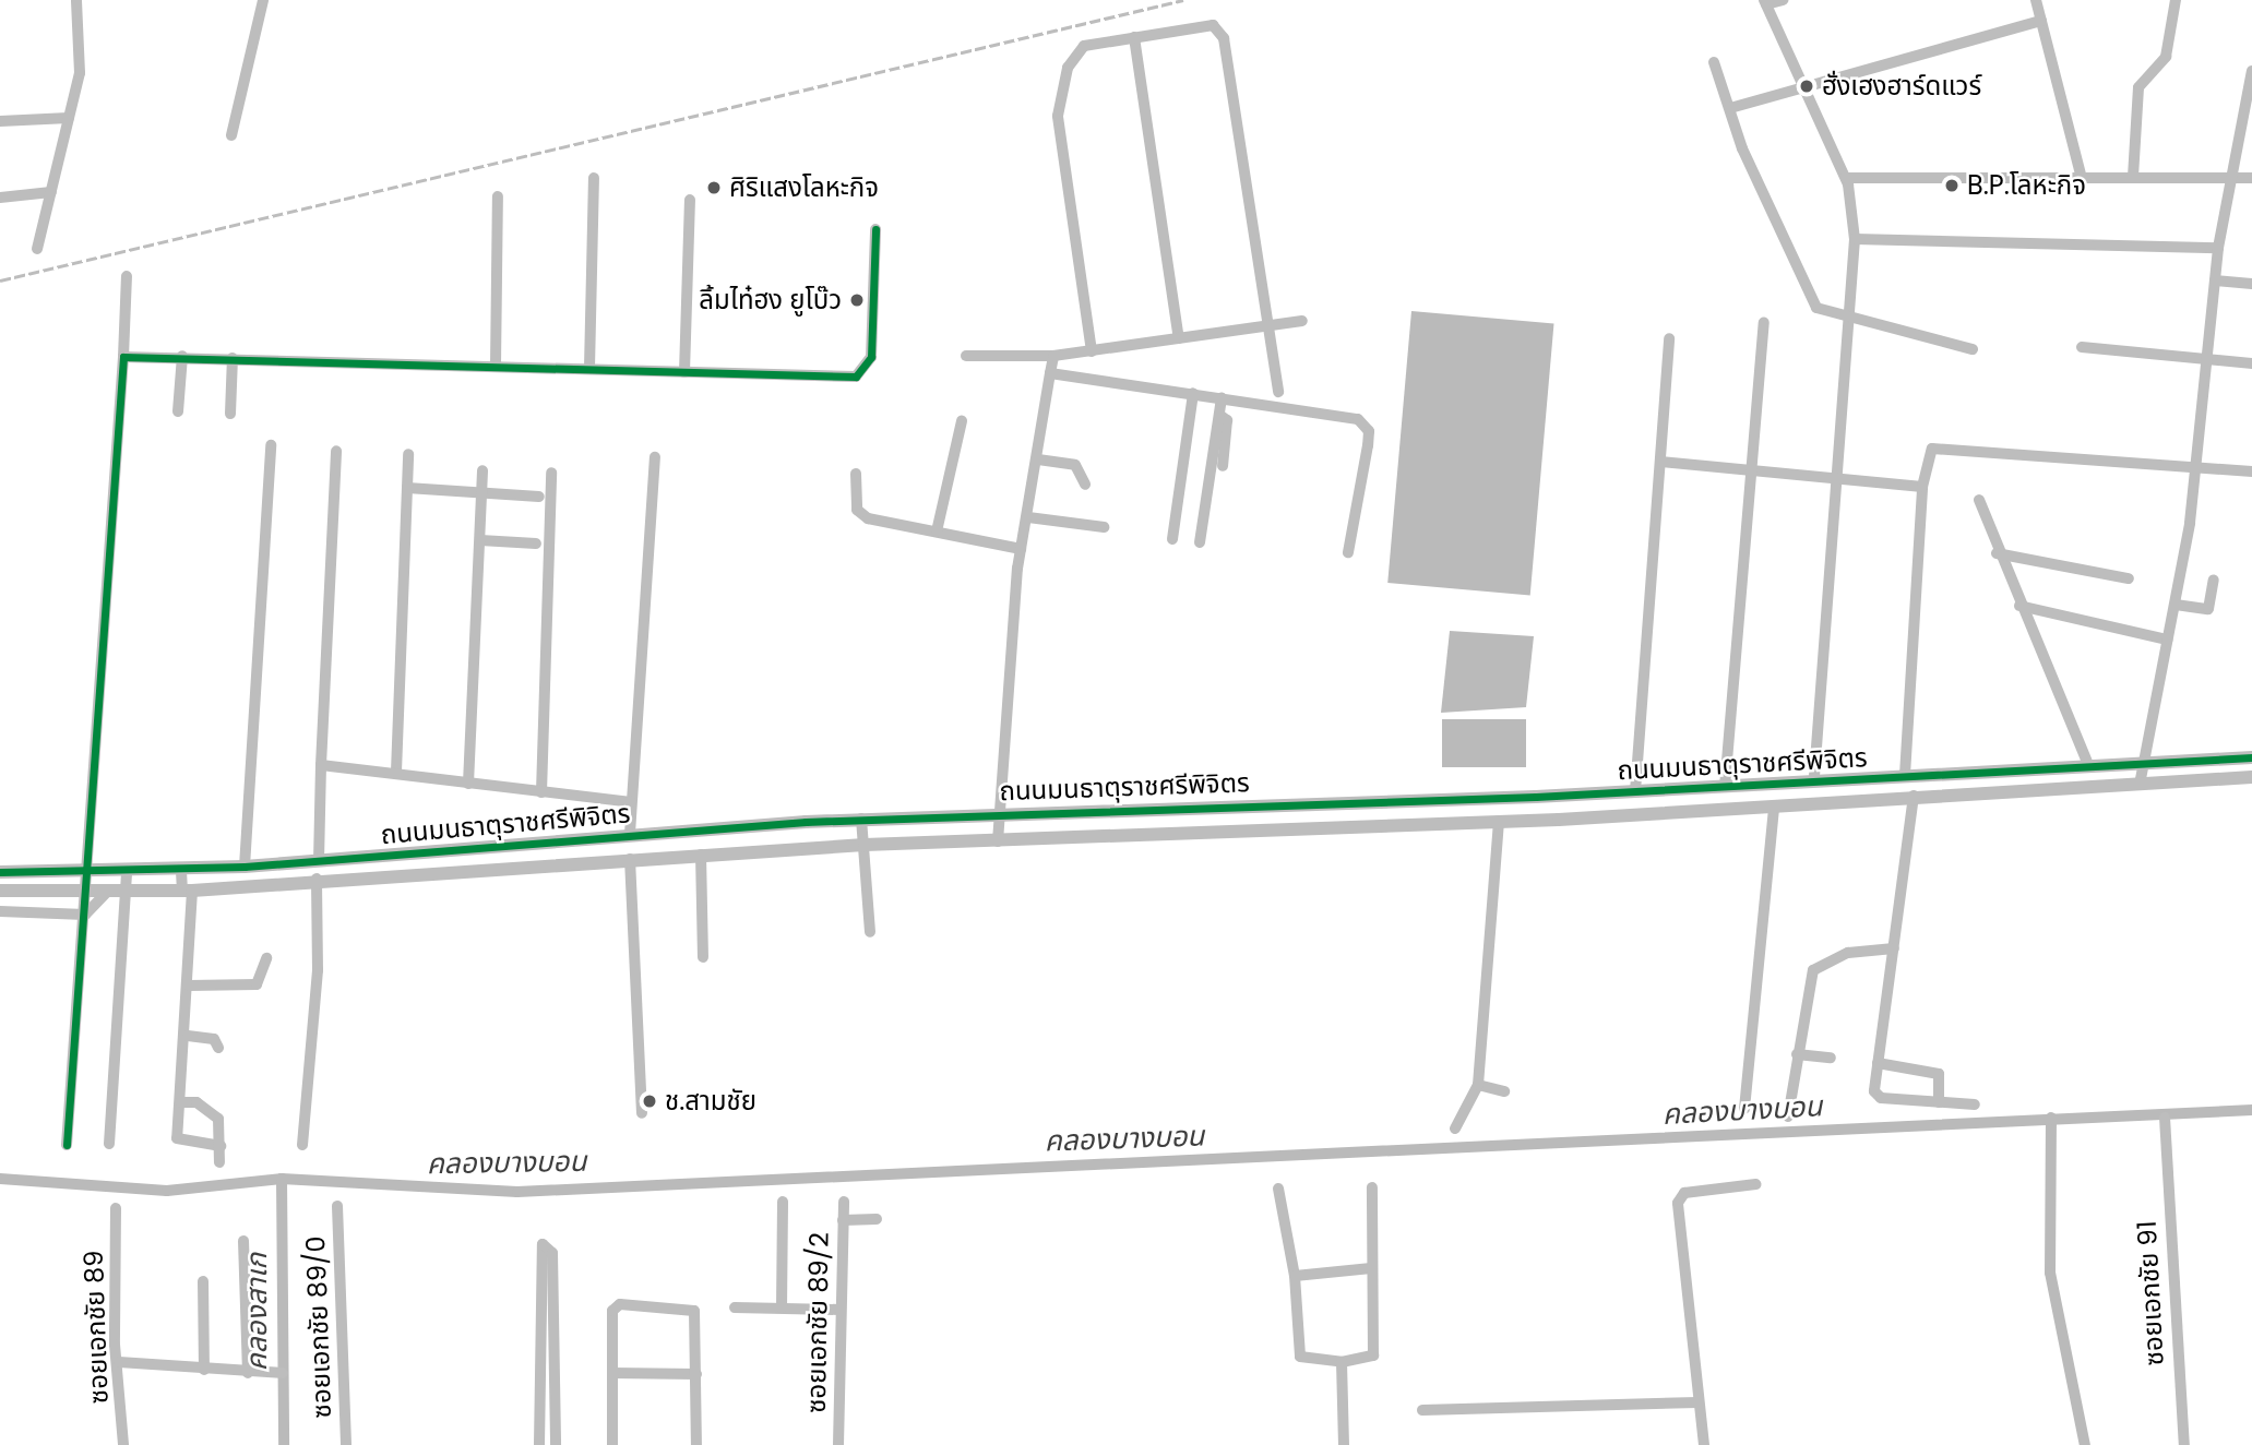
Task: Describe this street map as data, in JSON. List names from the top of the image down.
{
  "streets": {
    "street": [
      "ถนนมนธาตุราชศรีพิจิตร",
      "ซอยเอกชัย 91",
      "ซอยเอกชัย 89/2",
      "ซอยเอกชัย 89",
      "ซอยเอกชัย 89/0"
    ]
  },
  "water": ["คลองบางบอน", "คลองสาเก"],
  "places": [
    "ฮั่งเฮงฮาร์ดแวร์",
    "B.P.โลหะกิจ",
    "ศิริแสงโลหะกิจ",
    "ลิ้มไท๋ฮง ยูโบ๊ว",
    "ช.สามชัย"
  ]
}
